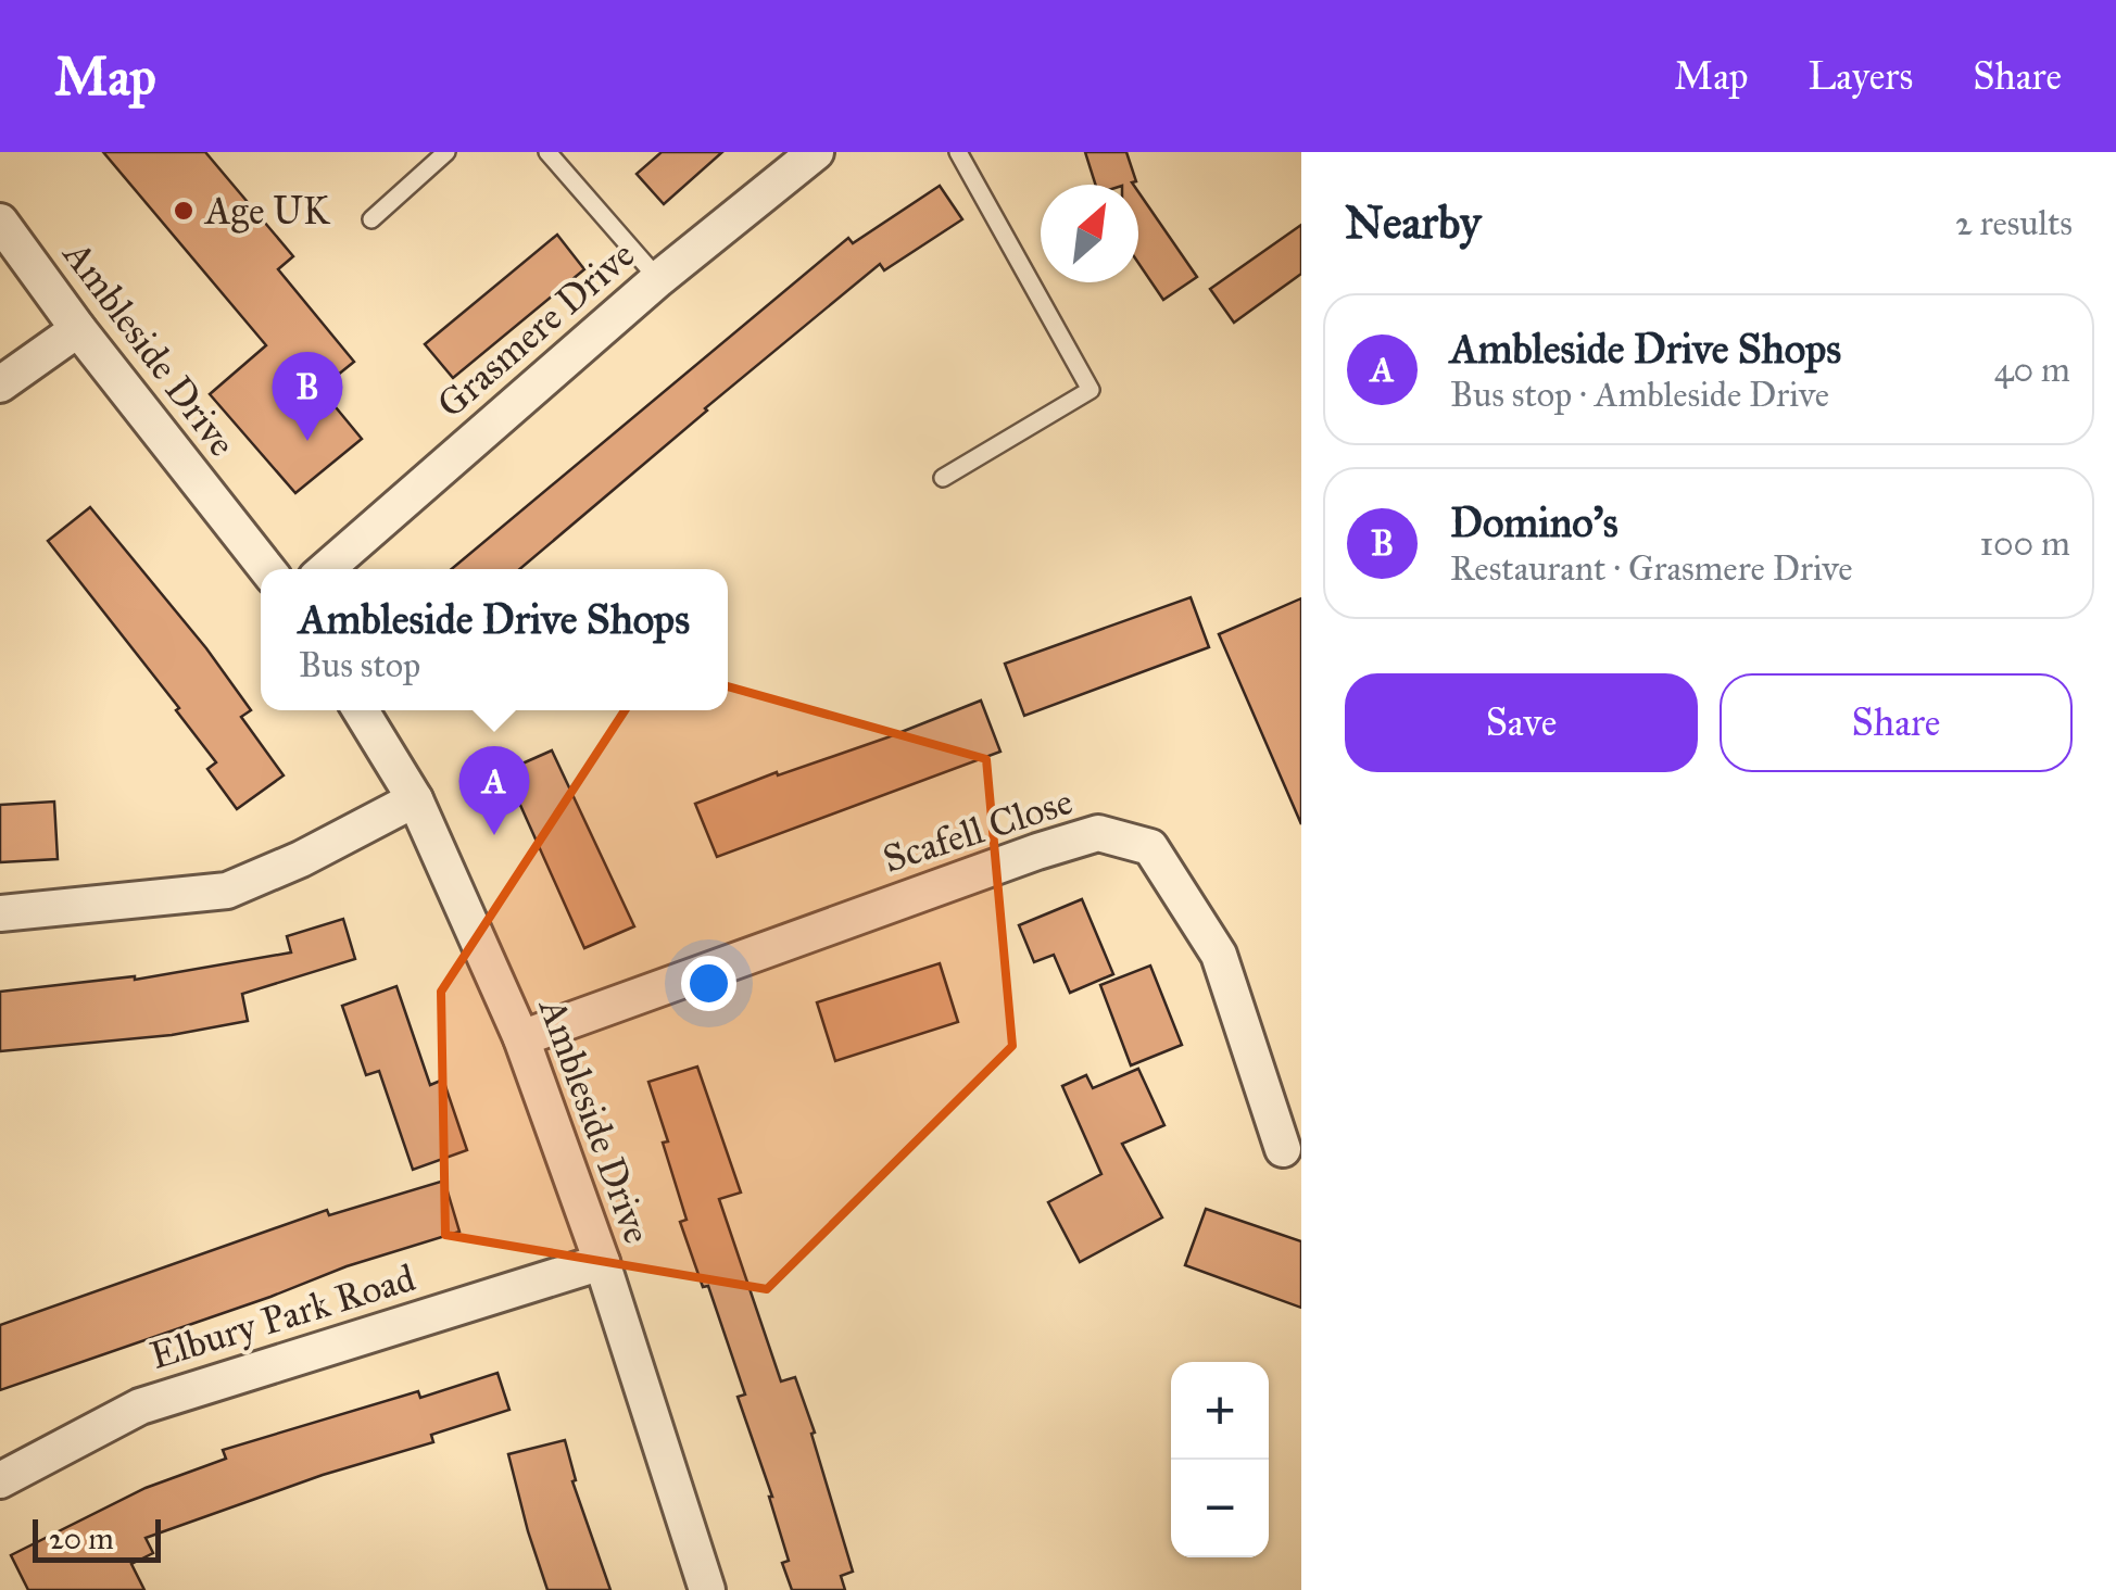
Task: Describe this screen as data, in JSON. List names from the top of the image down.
{
  "streets": {
    "street": [
      "Grasmere Drive",
      "Ambleside Drive",
      "Scafell Close",
      "Elbury Park Road"
    ]
  },
  "crossings": [
    ["Ambleside Drive", "Scafell Close"],
    ["Ambleside Drive", "Elbury Park Road"]
  ],
  "places": ["Age UK"],
  "scale_bar": "20 m",
  "north": "top right",
  "page": {
    "header": "Map",
    "nav": ["Map", "Layers", "Share"],
    "heading": ["Nearby", "2 results"],
    "list": [
      {
        "mark": "A",
        "name": "Ambleside Drive Shops",
        "note": "Bus stop · Ambleside Drive",
        "value": "40 m"
      },
      {
        "mark": "B",
        "name": "Domino's",
        "note": "Restaurant · Grasmere Drive",
        "value": "100 m"
      }
    ],
    "pins": ["B", "A"],
    "popup": ["Ambleside Drive Shops", "Bus stop"],
    "buttons": ["Save", "Share"],
    "map_buttons": ["+", "−"],
    "scale": "20 m"
  }
}
